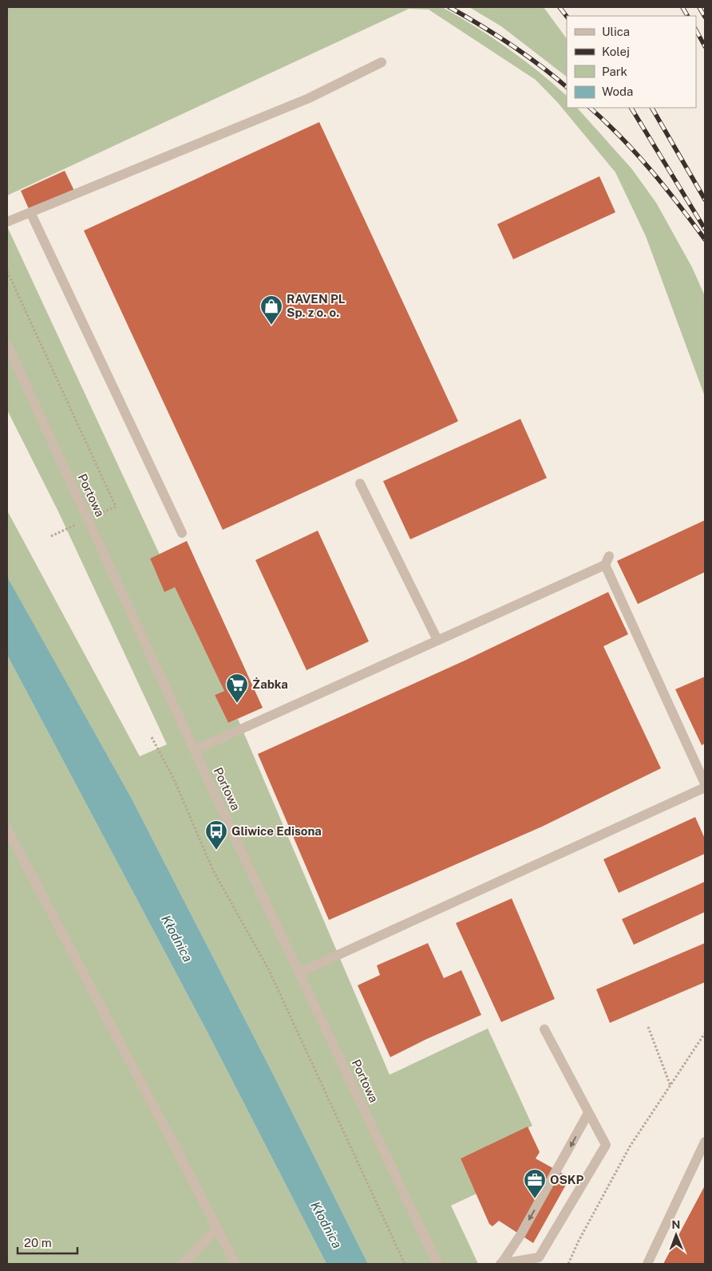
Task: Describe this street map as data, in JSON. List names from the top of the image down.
{
  "streets": {
    "street": ["Portowa"]
  },
  "water": ["Kłodnica"],
  "places": {
    "shop": ["RAVEN PL Sp. z o. o."],
    "supermarket": ["Żabka"],
    "bus stop": ["Gliwice Edisona"],
    "office": ["OSKP"]
  },
  "legend": [
    "Ulica",
    "Kolej",
    "Park",
    "Woda"
  ],
  "scale_bar": "20 m",
  "north": "top"
}
